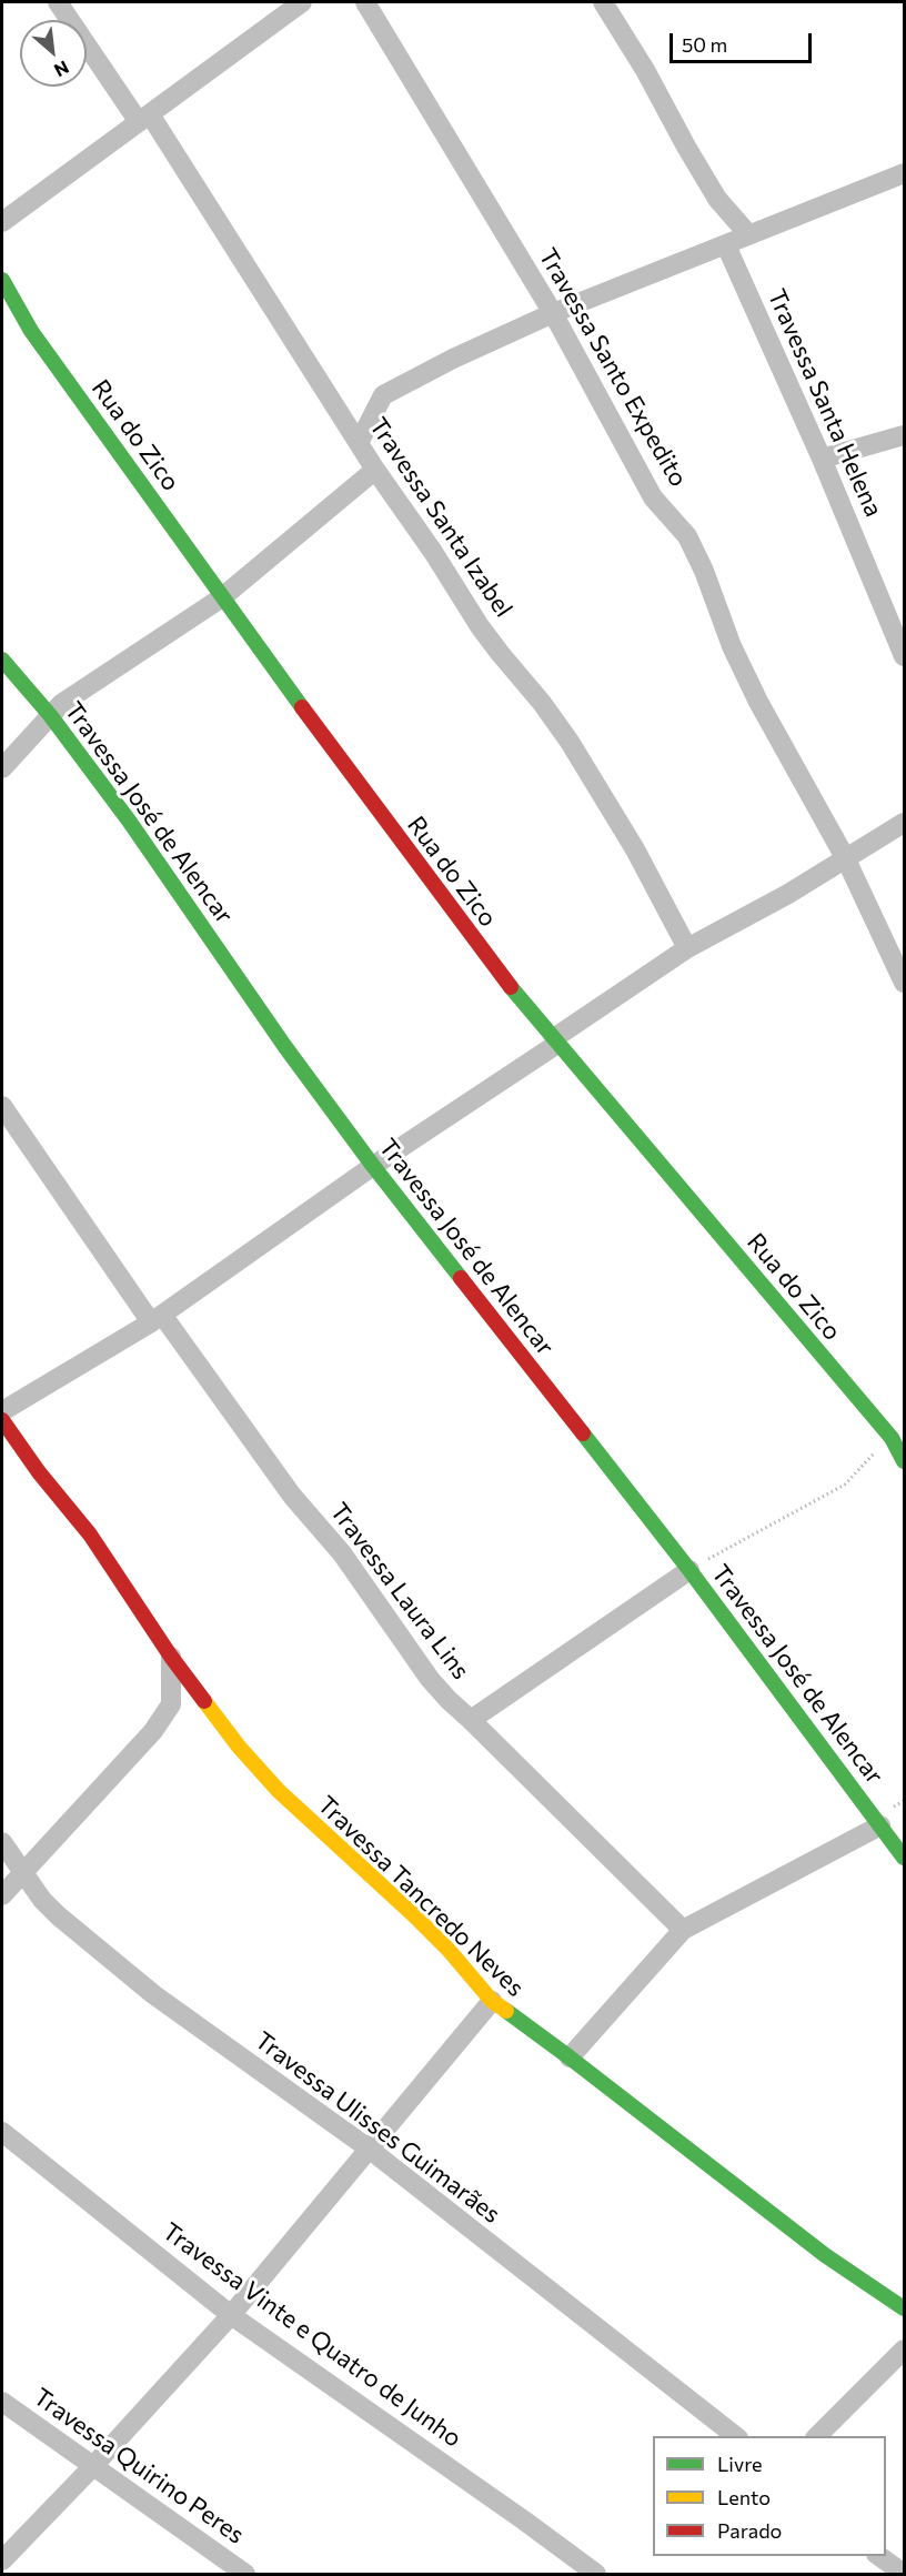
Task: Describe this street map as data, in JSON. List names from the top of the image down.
{
  "streets": {
    "street": [
      "Travessa Santo Expedito",
      "Travessa Santa Helena",
      "Rua do Zico",
      "Travessa Santa Izabel",
      "Travessa José de Alencar",
      "Travessa Laura Lins",
      "Travessa Tancredo Neves",
      "Travessa Ulisses Guimarães",
      "Travessa Vinte e Quatro de Junho",
      "Travessa Quirino Peres"
    ]
  },
  "legend": ["Livre", "Lento", "Parado"],
  "scale_bar": "50 m",
  "north": "bottom right"
}
